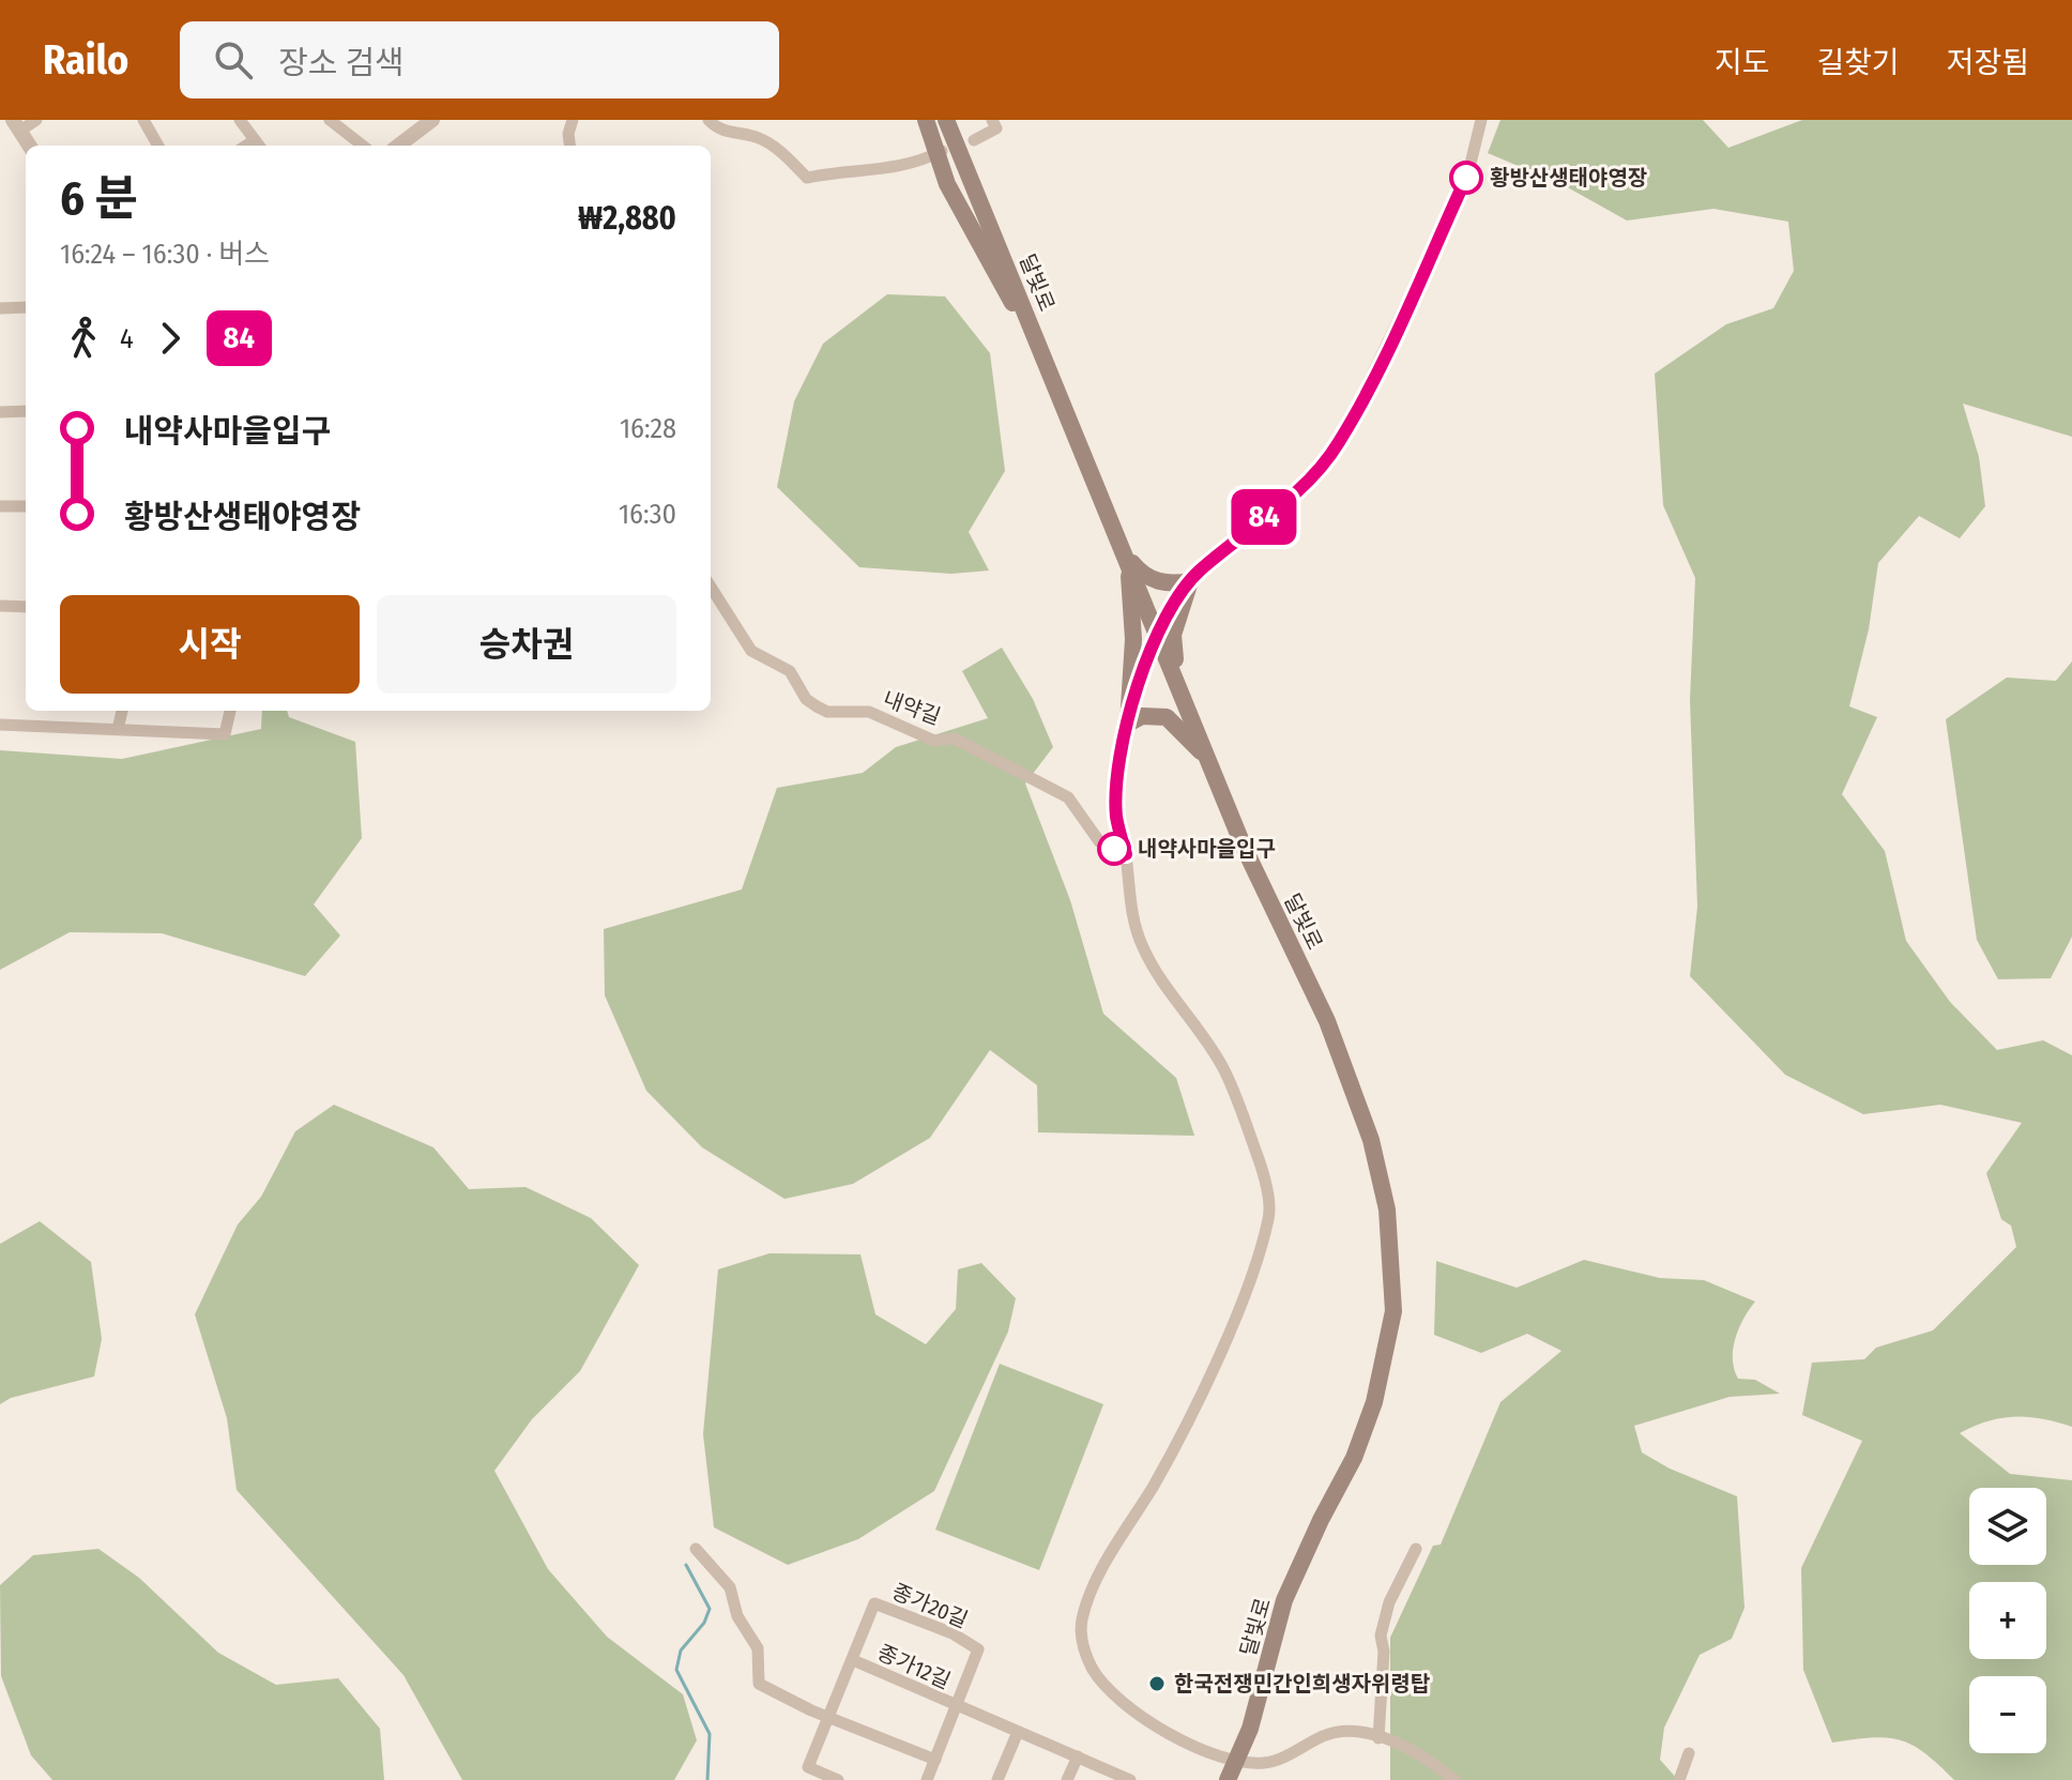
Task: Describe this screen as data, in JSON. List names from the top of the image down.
{
  "streets": {
    "main road": ["달빛로"],
    "street": ["내약길", "종가20길", "종가12길"]
  },
  "crossings": [
    ["종가20길", "종가12길"]
  ],
  "places": ["황방산생태야영장", "내약사마을입구", "한국전쟁민간인희생자위령탑"],
  "lines": ["bus line 84"],
  "page": {
    "header": "Railo",
    "search": "장소 검색",
    "nav": ["지도", "길찾기", "저장됨"],
    "on_map": "84",
    "heading": ["6 분", "16:24 – 16:30 · 버스", "₩2,880"],
    "legs": ["4", "84"],
    "list": [
      {
        "name": "내약사마을입구",
        "value": "16:28"
      },
      {
        "name": "황방산생태야영장",
        "value": "16:30"
      }
    ],
    "buttons": ["시작", "승차권"],
    "map_buttons": ["+", "−"]
  }
}
